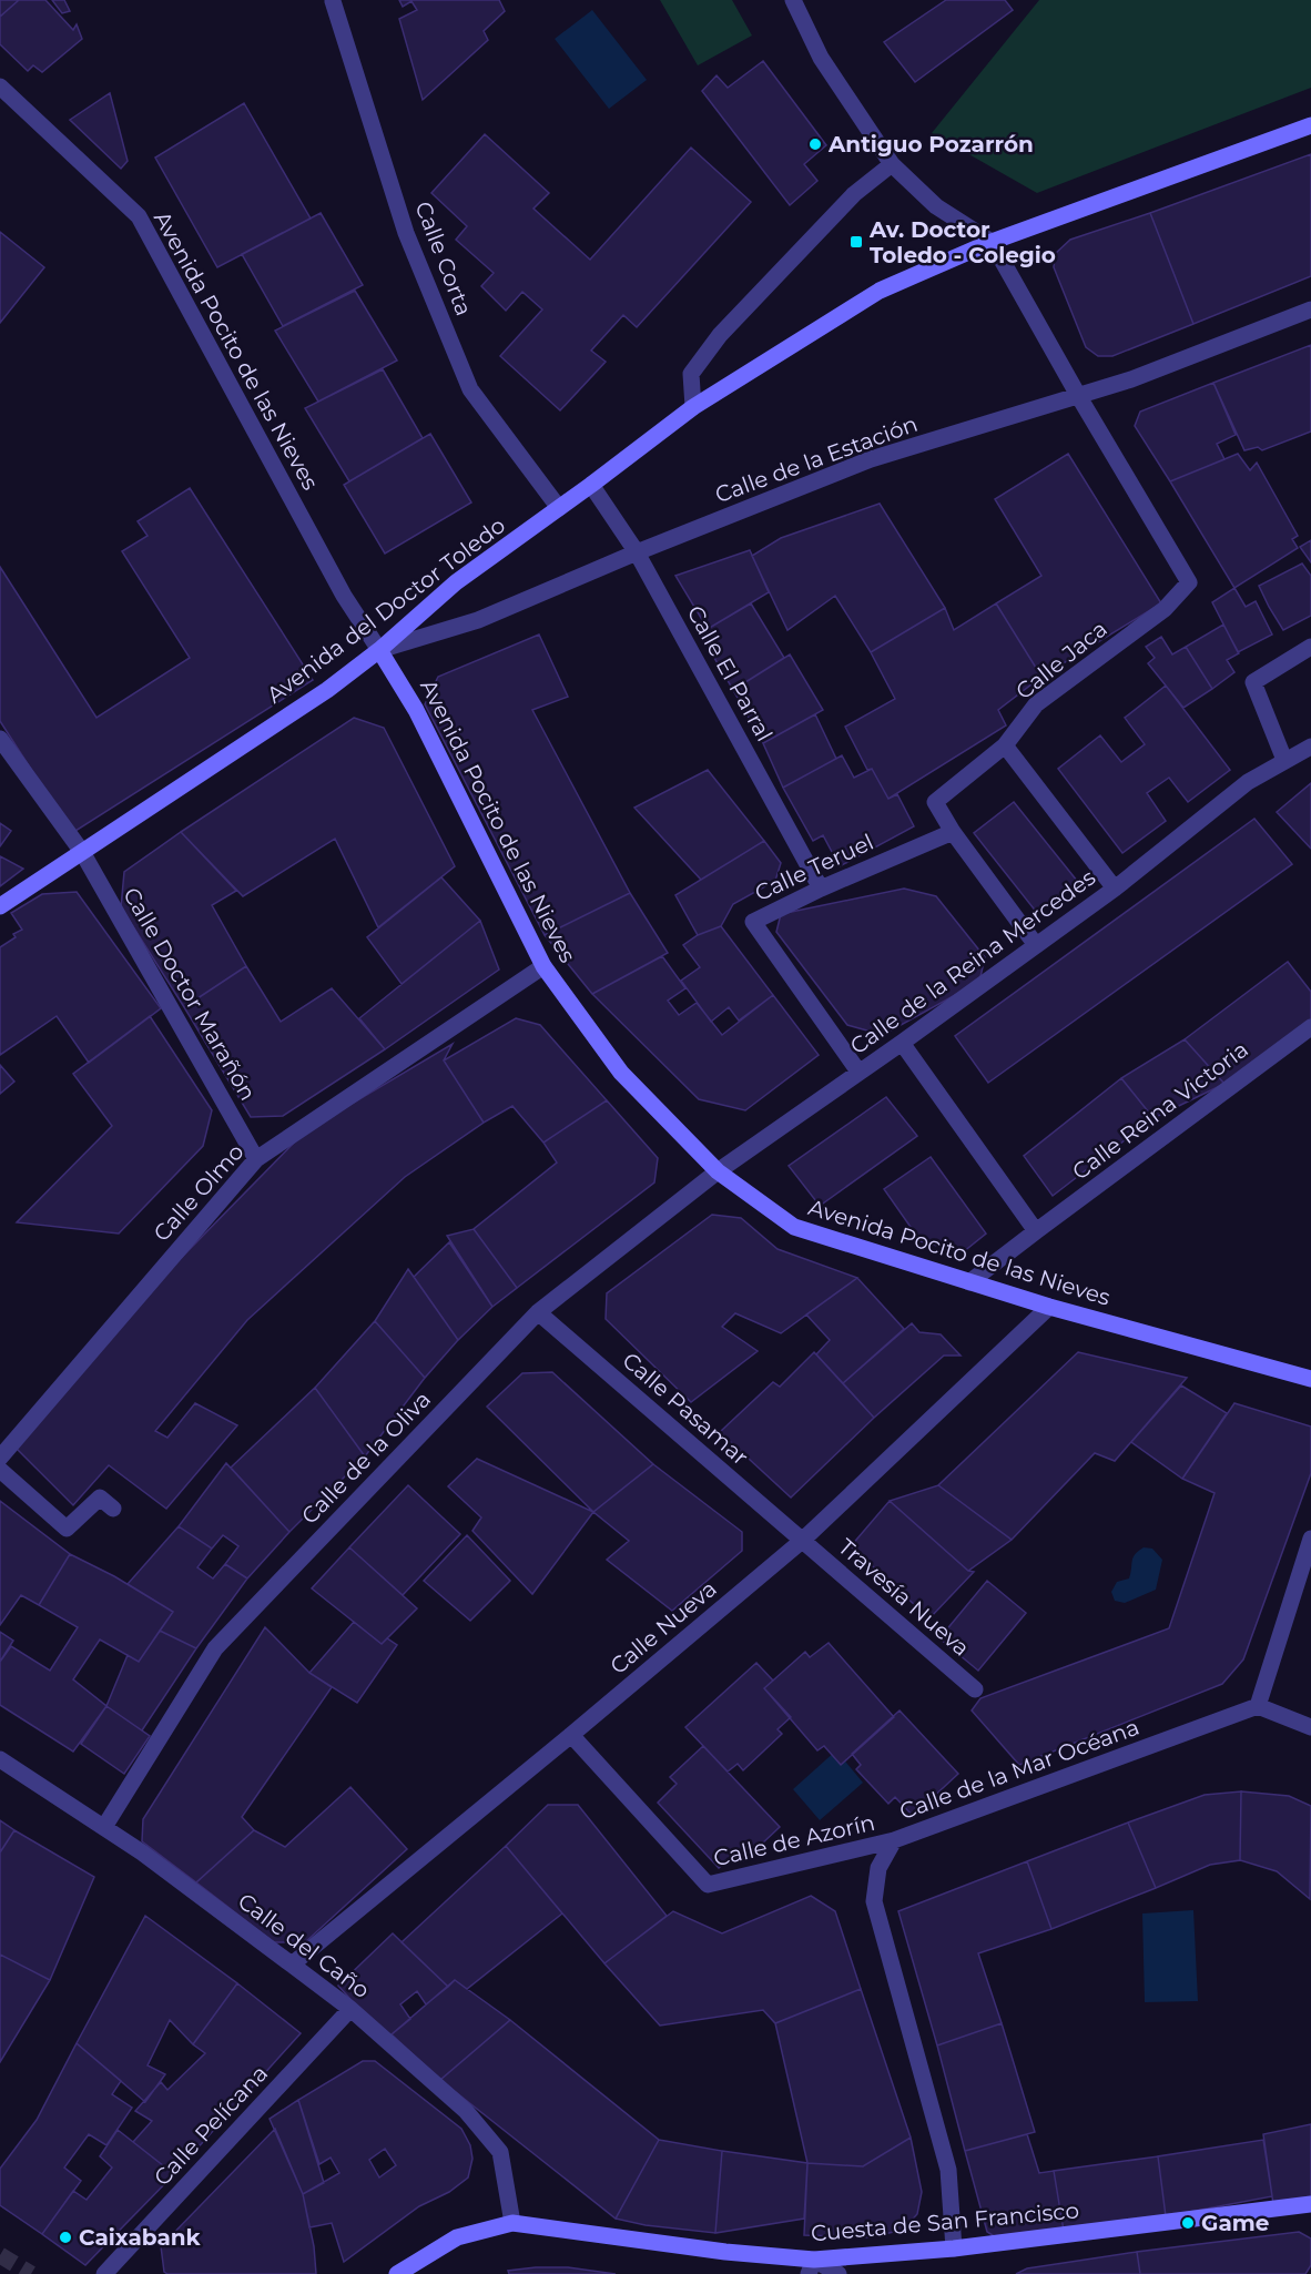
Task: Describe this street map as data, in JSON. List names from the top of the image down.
{
  "streets": {
    "street": [
      "Calle Corta",
      "Avenida Pocito de las Nieves",
      "Calle de la Estación",
      "Avenida del Doctor Toledo",
      "Calle Jaca",
      "Calle El Parral",
      "Calle Teruel",
      "Calle de la Reina Mercedes",
      "Calle Doctor Marañón",
      "Calle Reina Victoria",
      "Calle Olmo",
      "Calle Pasamar",
      "Calle de la Oliva",
      "Travesía Nueva",
      "Calle Nueva",
      "Calle de la Mar Océana",
      "Calle de Azorín",
      "Calle del Caño",
      "Calle Pelícana",
      "Cuesta de San Francisco"
    ]
  },
  "crossings": [
    ["Calle Corta", "Avenida del Doctor Toledo"],
    ["Avenida Pocito de las Nieves", "Calle de la Estación"],
    ["Avenida Pocito de las Nieves", "Avenida del Doctor Toledo"],
    ["Avenida Pocito de las Nieves", "Calle de la Reina Mercedes"],
    ["Avenida Pocito de las Nieves", "Calle Olmo"],
    ["Avenida Pocito de las Nieves", "Calle de la Oliva"],
    ["Avenida Pocito de las Nieves", "Calle Nueva"],
    ["Calle de la Estación", "Avenida del Doctor Toledo"],
    ["Calle de la Estación", "Calle Jaca"],
    ["Calle de la Estación", "Calle El Parral"],
    ["Avenida del Doctor Toledo", "Calle El Parral"],
    ["Avenida del Doctor Toledo", "Calle Doctor Marañón"],
    ["Calle Jaca", "Calle Teruel"],
    ["Calle El Parral", "Calle Teruel"],
    ["Calle Teruel", "Calle de la Reina Mercedes"],
    ["Calle de la Reina Mercedes", "Calle de la Oliva"],
    ["Calle Doctor Marañón", "Calle Olmo"],
    ["Calle Pasamar", "Calle de la Oliva"],
    ["Calle Pasamar", "Travesía Nueva"],
    ["Calle Pasamar", "Calle Nueva"],
    ["Calle de la Oliva", "Calle del Caño"],
    ["Travesía Nueva", "Calle Nueva"],
    ["Calle Nueva", "Calle de Azorín"],
    ["Calle Nueva", "Calle del Caño"],
    ["Calle de la Mar Océana", "Calle de Azorín"],
    ["Calle de la Mar Océana", "Cuesta de San Francisco"],
    ["Calle del Caño", "Calle Pelícana"],
    ["Calle del Caño", "Cuesta de San Francisco"]
  ],
  "places": {
    "other": ["Antiguo Pozarrón", "Game", "Caixabank"],
    "transit": ["Av. Doctor Toledo - Colegio"]
  }
}
